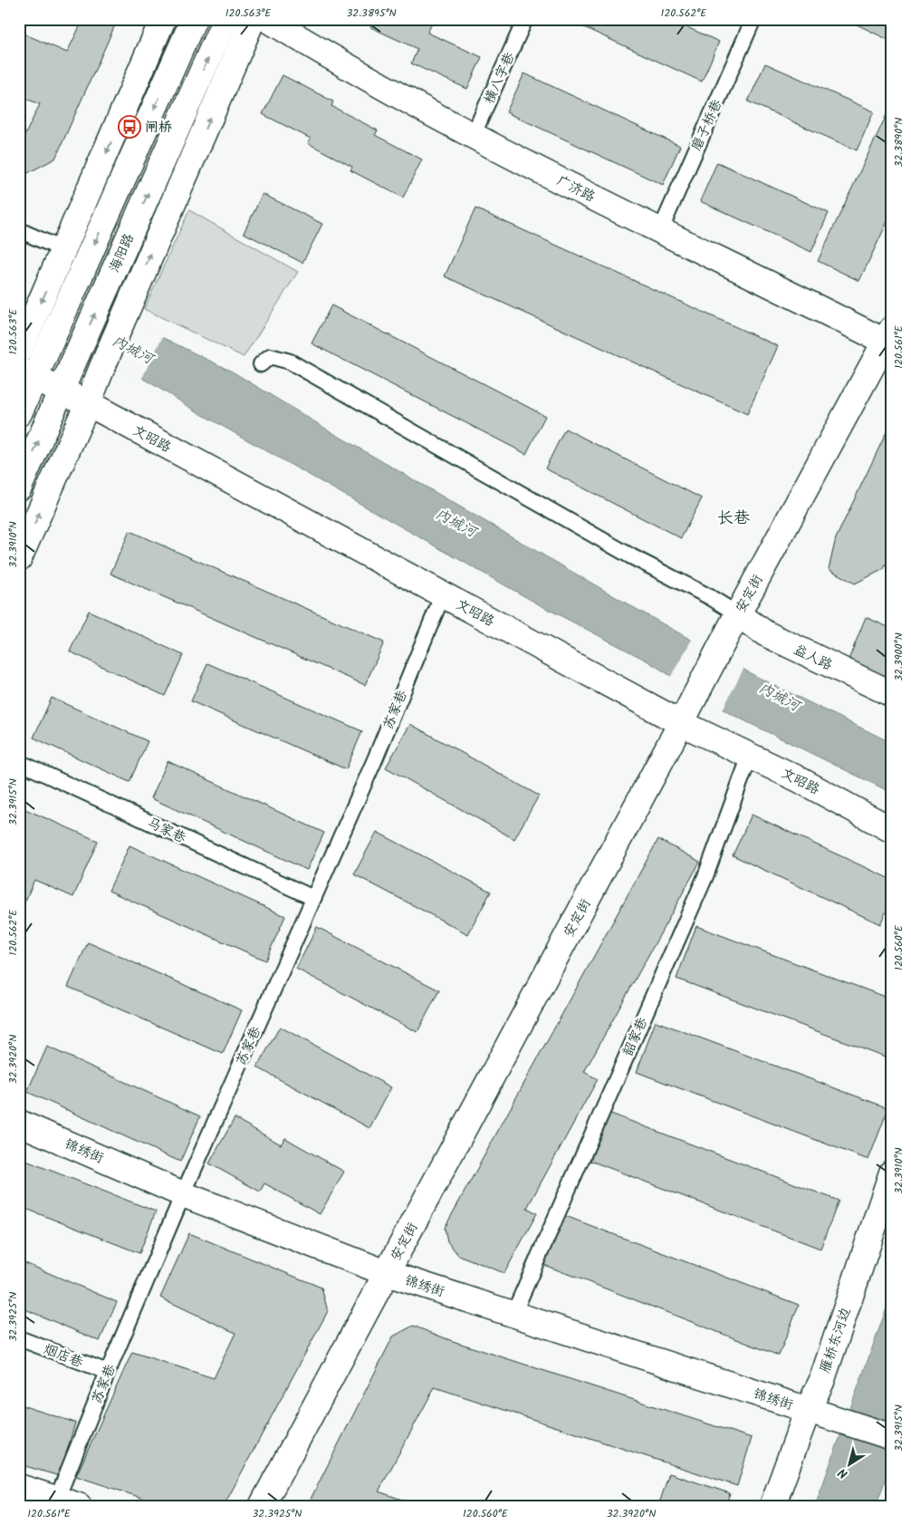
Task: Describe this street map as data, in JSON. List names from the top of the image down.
{
  "streets": {
    "street": [
      "广济路",
      "海阳路",
      "文昭路",
      "安定街",
      "益人路",
      "锦绣街",
      "雁桥东河边"
    ],
    "lane": [
      "横八字巷",
      "磨子桥巷",
      "苏家巷",
      "马家巷",
      "韶家巷",
      "烟店巷"
    ]
  },
  "crossings": [
    ["横八字巷", "广济路"],
    ["磨子桥巷", "广济路"],
    ["广济路", "安定街"],
    ["海阳路", "文昭路"],
    ["文昭路", "安定街"],
    ["文昭路", "苏家巷"],
    ["文昭路", "韶家巷"],
    ["安定街", "益人路"],
    ["安定街", "锦绣街"],
    ["苏家巷", "马家巷"],
    ["苏家巷", "锦绣街"],
    ["苏家巷", "烟店巷"],
    ["韶家巷", "锦绣街"],
    ["锦绣街", "雁桥东河边"]
  ],
  "districts": ["长巷"],
  "water": ["内城河"],
  "places": {
    "bus stop": ["闸桥"]
  },
  "north": "bottom left",
  "coordinates": [
    "120.563°E",
    "32.3895°N",
    "120.562°E",
    "32.3890°N",
    "120.561°E",
    "32.3910°N",
    "32.3900°N",
    "32.3915°N",
    "120.560°E",
    "32.3920°N",
    "32.3925°N"
  ]
}
